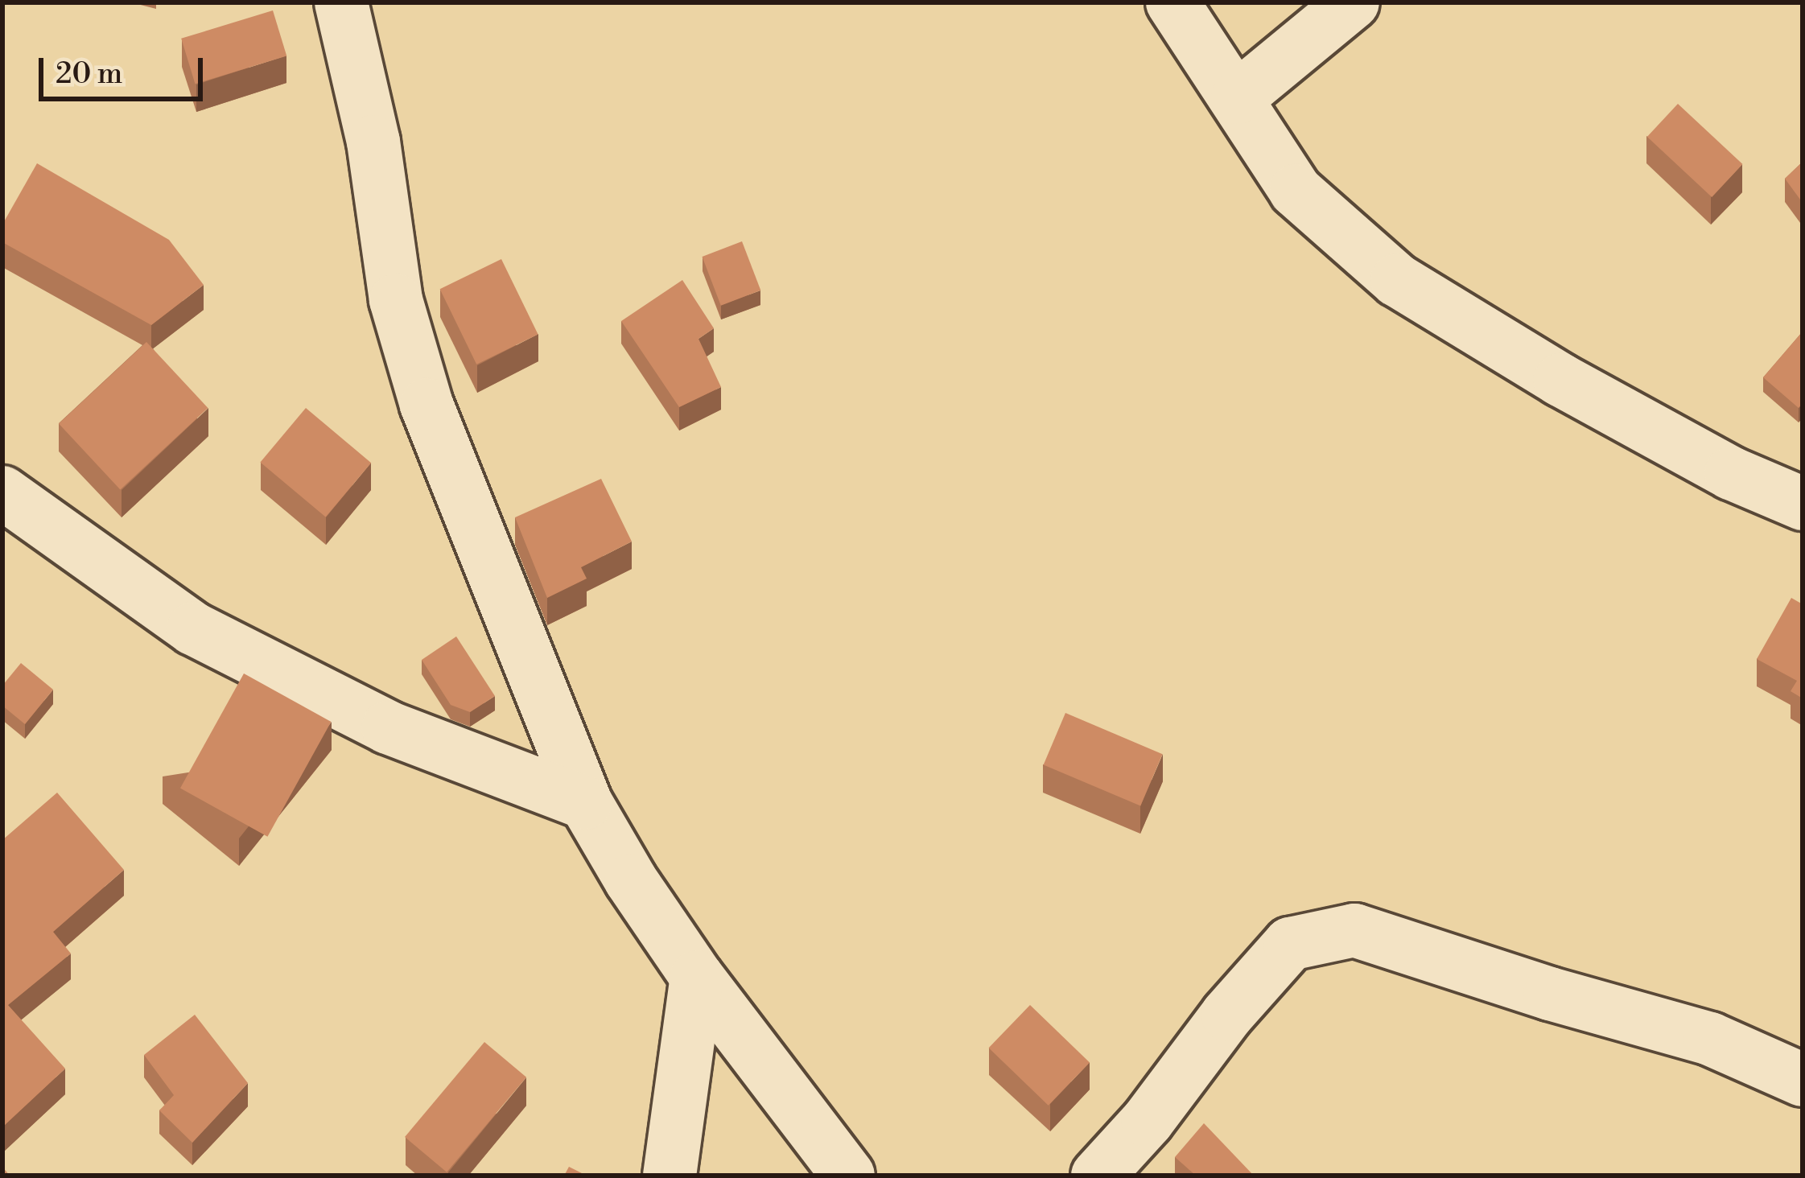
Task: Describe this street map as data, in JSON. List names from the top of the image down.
{
  "scale_bar": "20 m"
}
